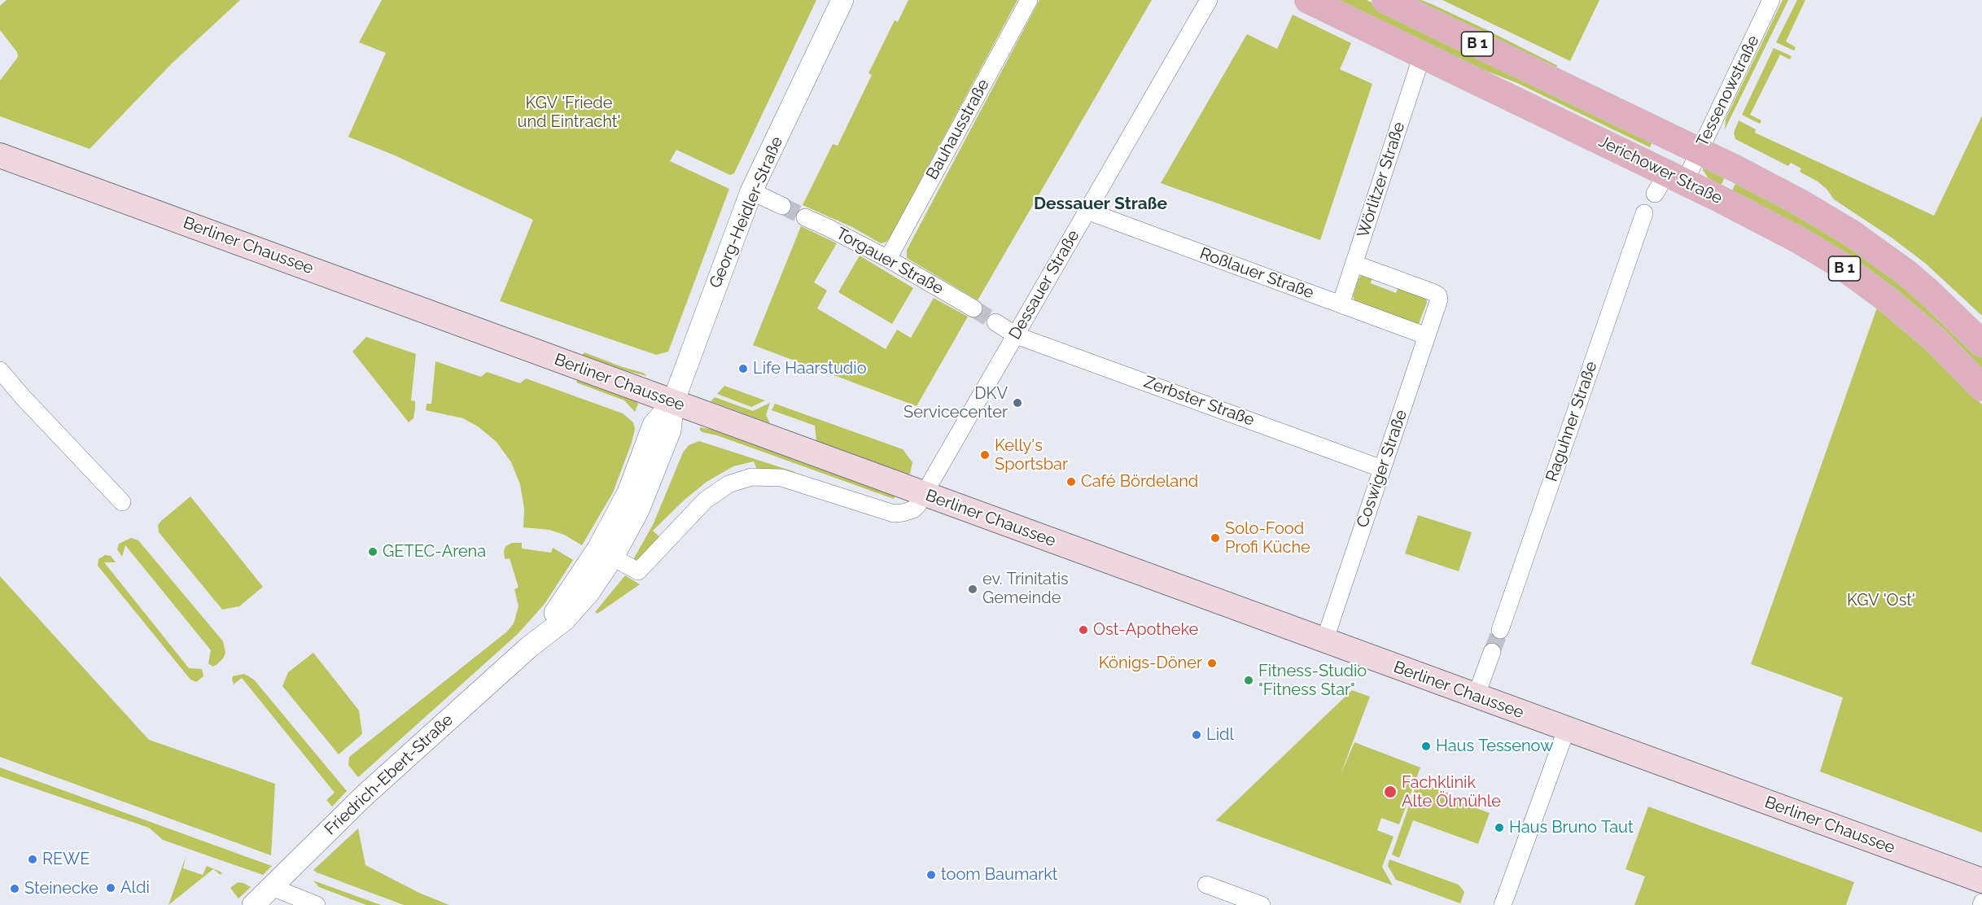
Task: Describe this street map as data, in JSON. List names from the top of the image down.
{
  "streets": {
    "main road": ["B 1", "Jerichower Straße", "Berliner Chaussee"],
    "street": [
      "Tessenowstraße",
      "Bauhausstraße",
      "Wörlitzer Straße",
      "Georg-Heidler-Straße",
      "Torgauer Straße",
      "Roßlauer Straße",
      "Dessauer Straße",
      "Zerbster Straße",
      "Raguhner Straße",
      "Coswiger Straße",
      "Friedrich-Ebert-Straße"
    ]
  },
  "crossings": [
    ["B 1", "Tessenowstraße"],
    ["Tessenowstraße", "Jerichower Straße"],
    ["Bauhausstraße", "Torgauer Straße"],
    ["Jerichower Straße", "Wörlitzer Straße"],
    ["Wörlitzer Straße", "Roßlauer Straße"],
    ["Wörlitzer Straße", "Coswiger Straße"],
    ["Georg-Heidler-Straße", "Berliner Chaussee"],
    ["Georg-Heidler-Straße", "Friedrich-Ebert-Straße"],
    ["Berliner Chaussee", "Dessauer Straße"],
    ["Berliner Chaussee", "Coswiger Straße"],
    ["Berliner Chaussee", "Friedrich-Ebert-Straße"],
    ["Roßlauer Straße", "Dessauer Straße"],
    ["Roßlauer Straße", "Coswiger Straße"],
    ["Dessauer Straße", "Zerbster Straße"],
    ["Zerbster Straße", "Coswiger Straße"]
  ],
  "districts": ["Dessauer Straße"],
  "parks": ["KGV 'Friede und Eintracht'", "KGV 'Ost'"],
  "places": [
    "Life Haarstudio",
    "DKV Servicecenter",
    "Kelly's Sportsbar",
    "Café Bördeland",
    "Solo-Food Profi Küche",
    "GETEC-Arena",
    "ev. Trinitatis Gemeinde",
    "Ost-Apotheke",
    "Königs-Döner",
    "Fitness-Studio \"Fitness Star\"",
    "Lidl",
    "Haus Tessenow",
    "Fachklinik Alte Ölmühle",
    "Haus Bruno Taut",
    "REWE",
    "toom Baumarkt",
    "Aldi",
    "Steinecke"
  ]
}
